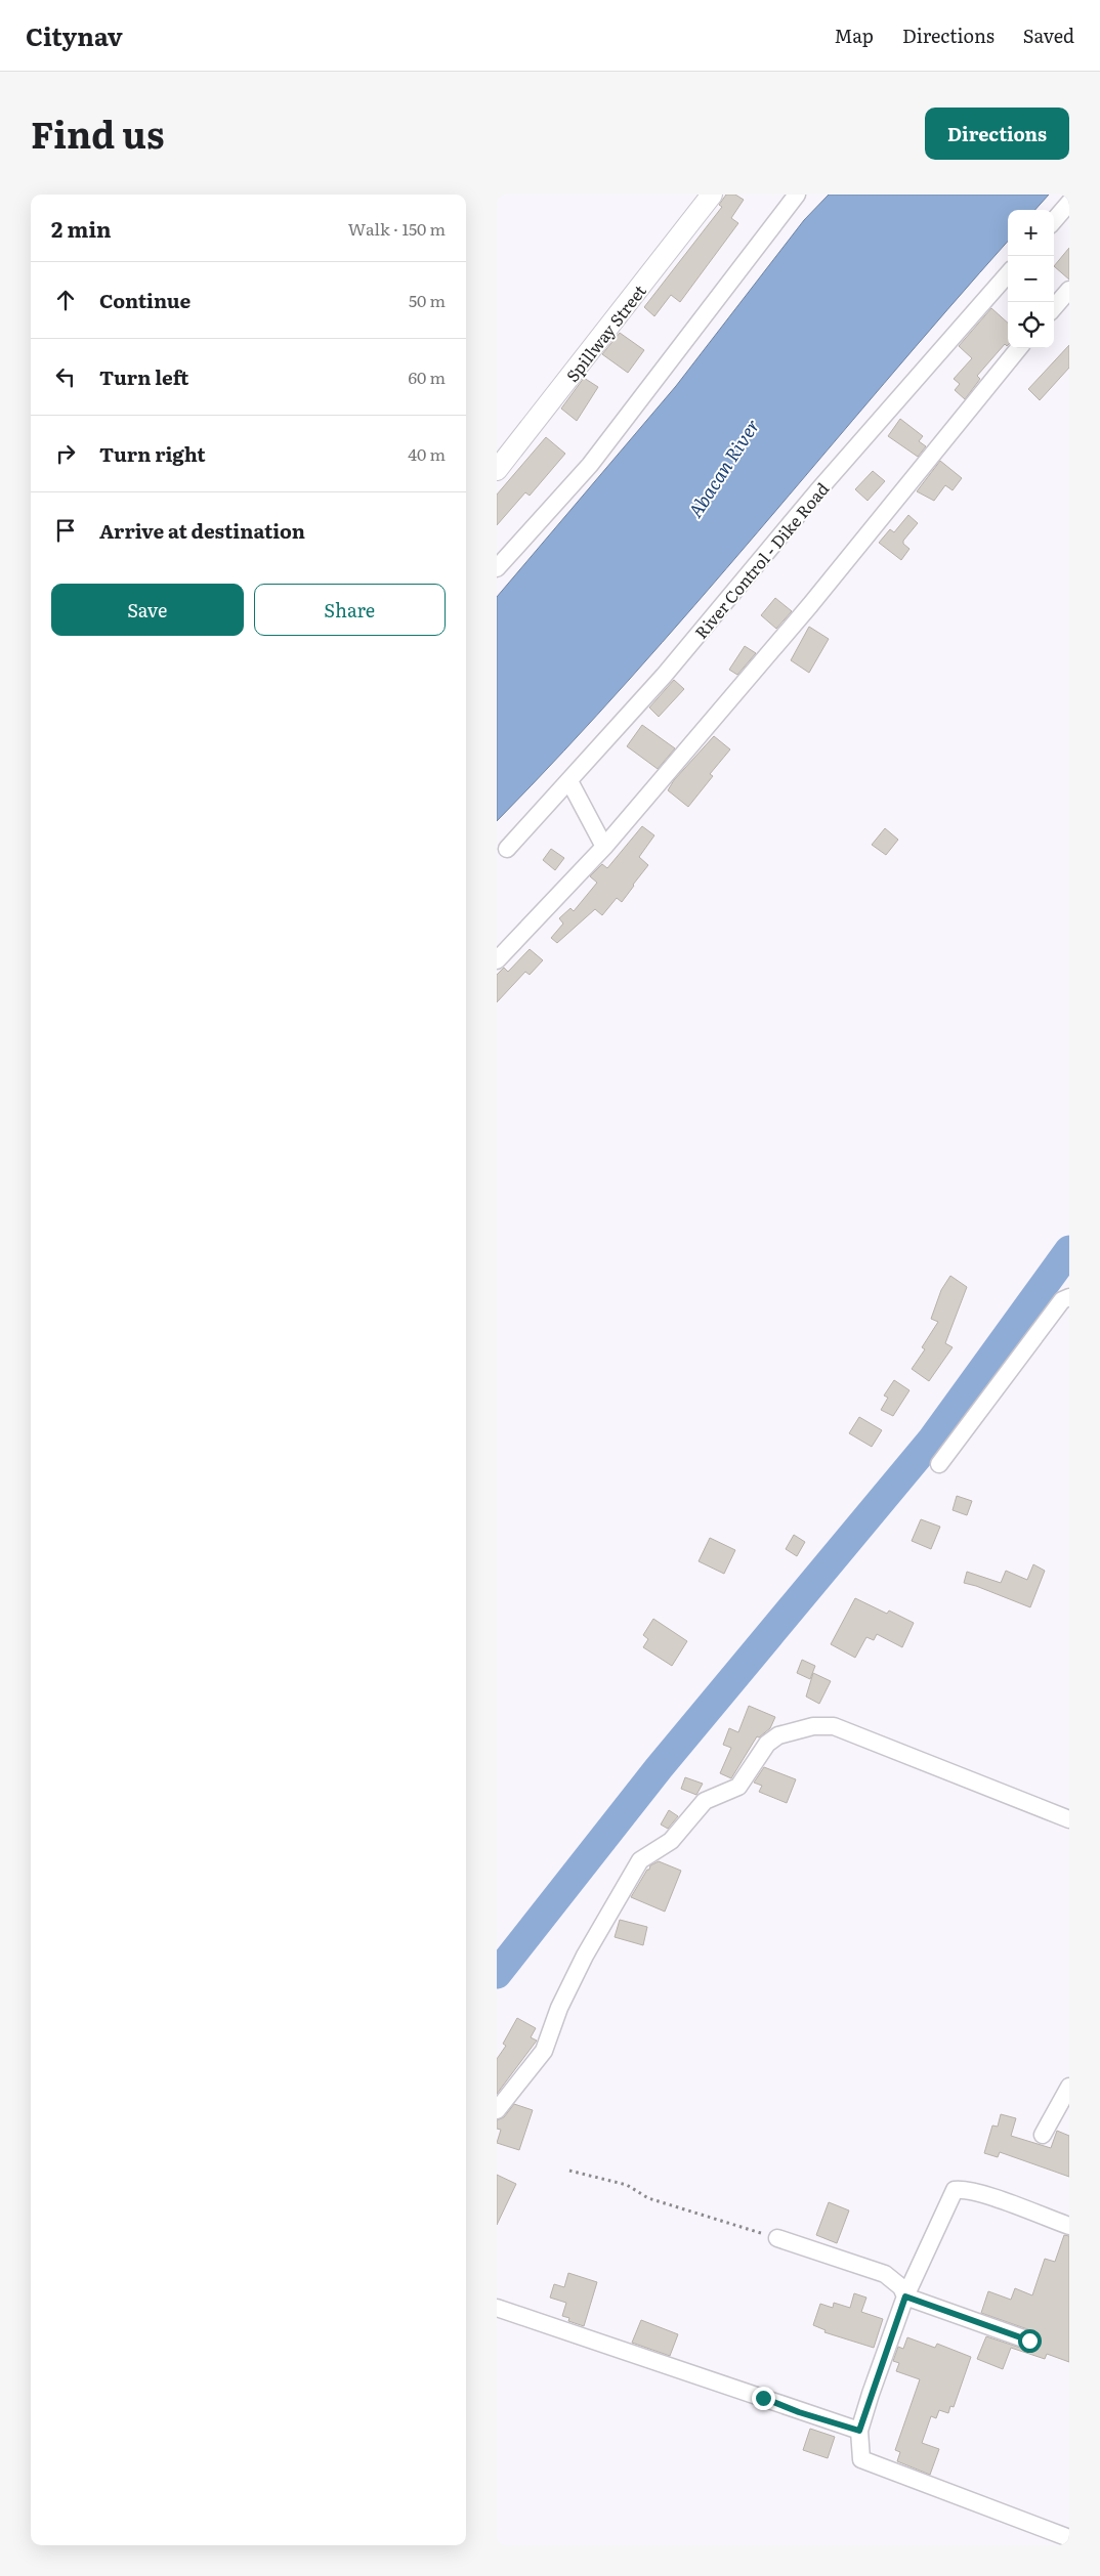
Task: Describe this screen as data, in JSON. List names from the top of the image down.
{
  "streets": {
    "street": ["Spillway Street", "River Control - Dike Road"]
  },
  "water": ["Abacan River"],
  "page": {
    "header": "Citynav",
    "nav": ["Map", "Directions", "Saved"],
    "title": "Find us",
    "buttons": [
      "Directions",
      ["Save", "Share"]
    ],
    "heading": ["2 min", "Walk · 150 m"],
    "map_buttons": ["+", "−"],
    "list": [
      ["Continue", "50 m"],
      ["Turn left", "60 m"],
      ["Turn right", "40 m"],
      "Arrive at destination"
    ]
  }
}
